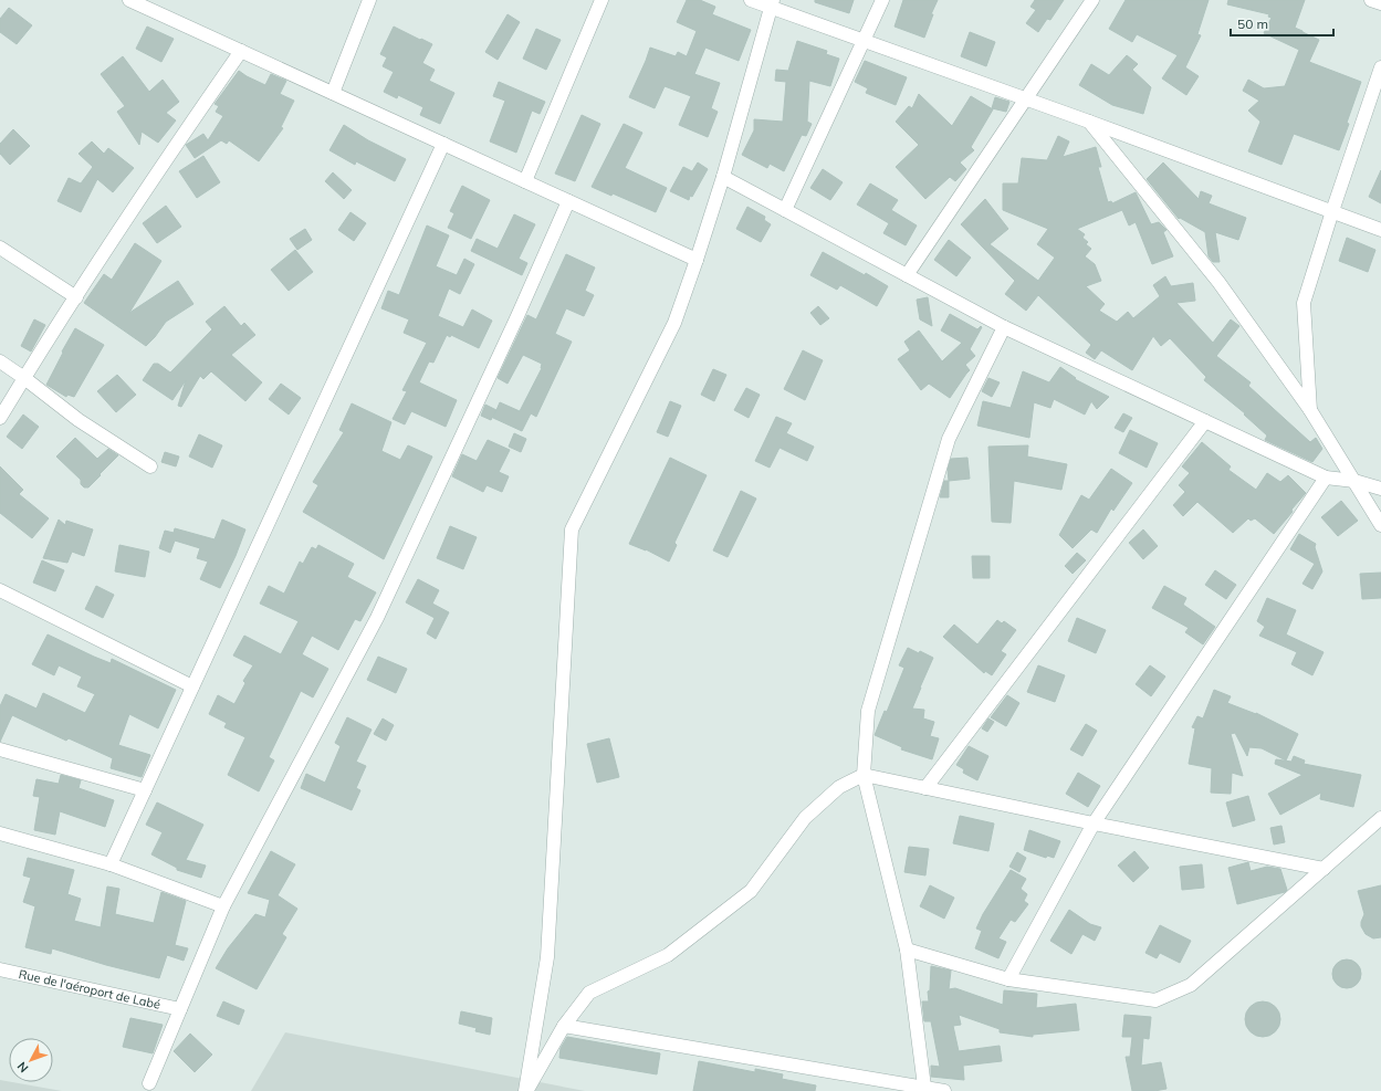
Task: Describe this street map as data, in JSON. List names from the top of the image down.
{
  "streets": {
    "street": ["Rue de l'aéroport de Labé"]
  },
  "scale_bar": "50 m",
  "north": "bottom left"
}
